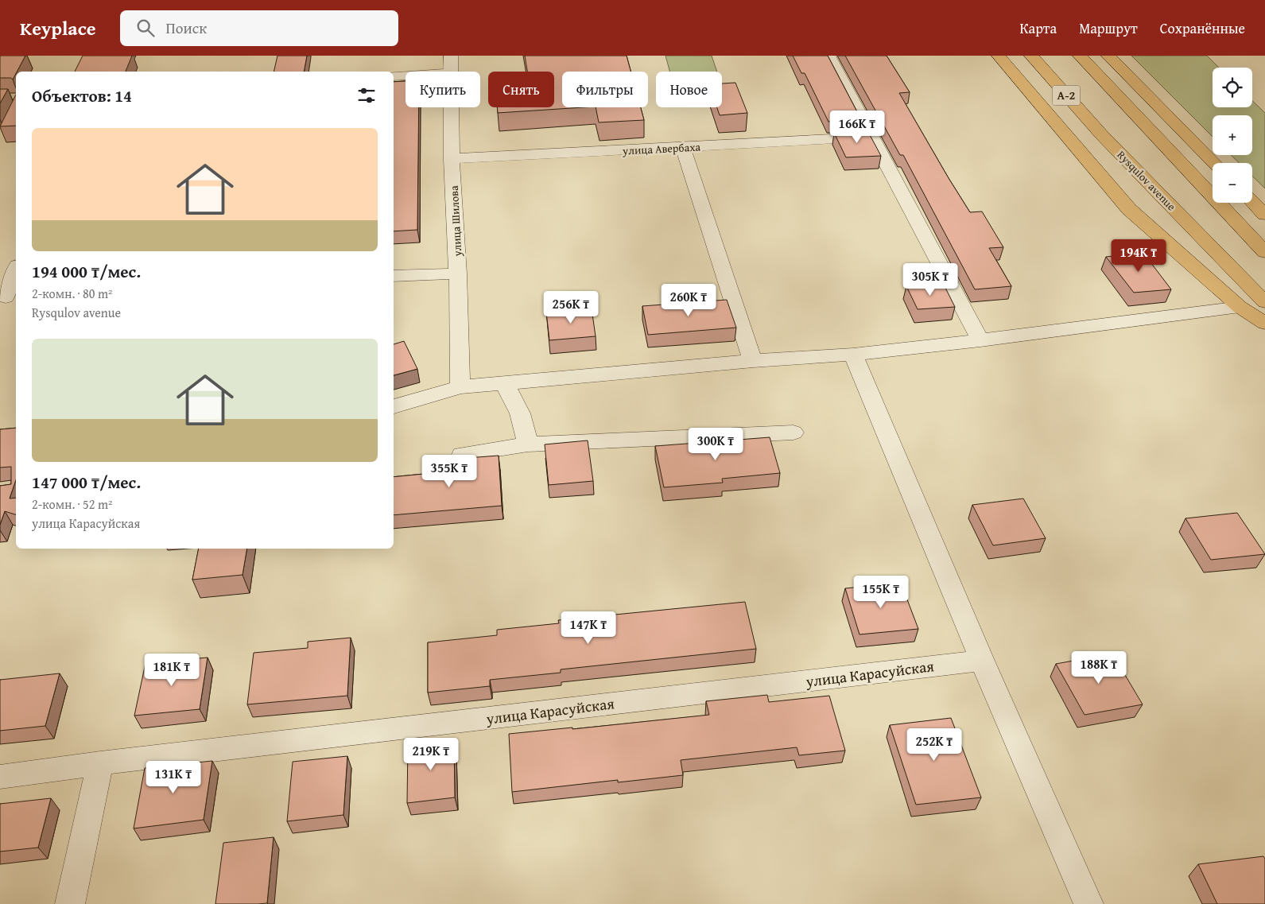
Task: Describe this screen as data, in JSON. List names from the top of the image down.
{
  "streets": {
    "main road": ["A-2", "Rysqulov avenue"],
    "street": ["улица Авербаха", "улица Шилова", "улица Карасуйская"]
  },
  "crossings": [
    ["улица Авербаха", "улица Шилова"]
  ],
  "page": {
    "header": "Keyplace",
    "search": "Поиск",
    "nav": ["Карта", "Маршрут", "Сохранённые"],
    "map_buttons": ["+", "−"],
    "chip": [
      "Купить",
      "Снять",
      "Фильтры",
      "Новое"
    ],
    "heading": "Объектов: 14",
    "price": [
      "166K ₸",
      "194K ₸",
      "305K ₸",
      "260K ₸",
      "256K ₸",
      "300K ₸",
      "355K ₸",
      "155K ₸",
      "147K ₸",
      "188K ₸",
      "181K ₸",
      "252K ₸",
      "219K ₸",
      "131K ₸"
    ],
    "list": [
      {
        "name": "194 000 ₸/мес.",
        "note": "2-комн. · 80 m² · Rysqulov avenue"
      },
      {
        "name": "147 000 ₸/мес.",
        "note": "2-комн. · 52 m² · улица Карасуйская"
      }
    ]
  }
}
